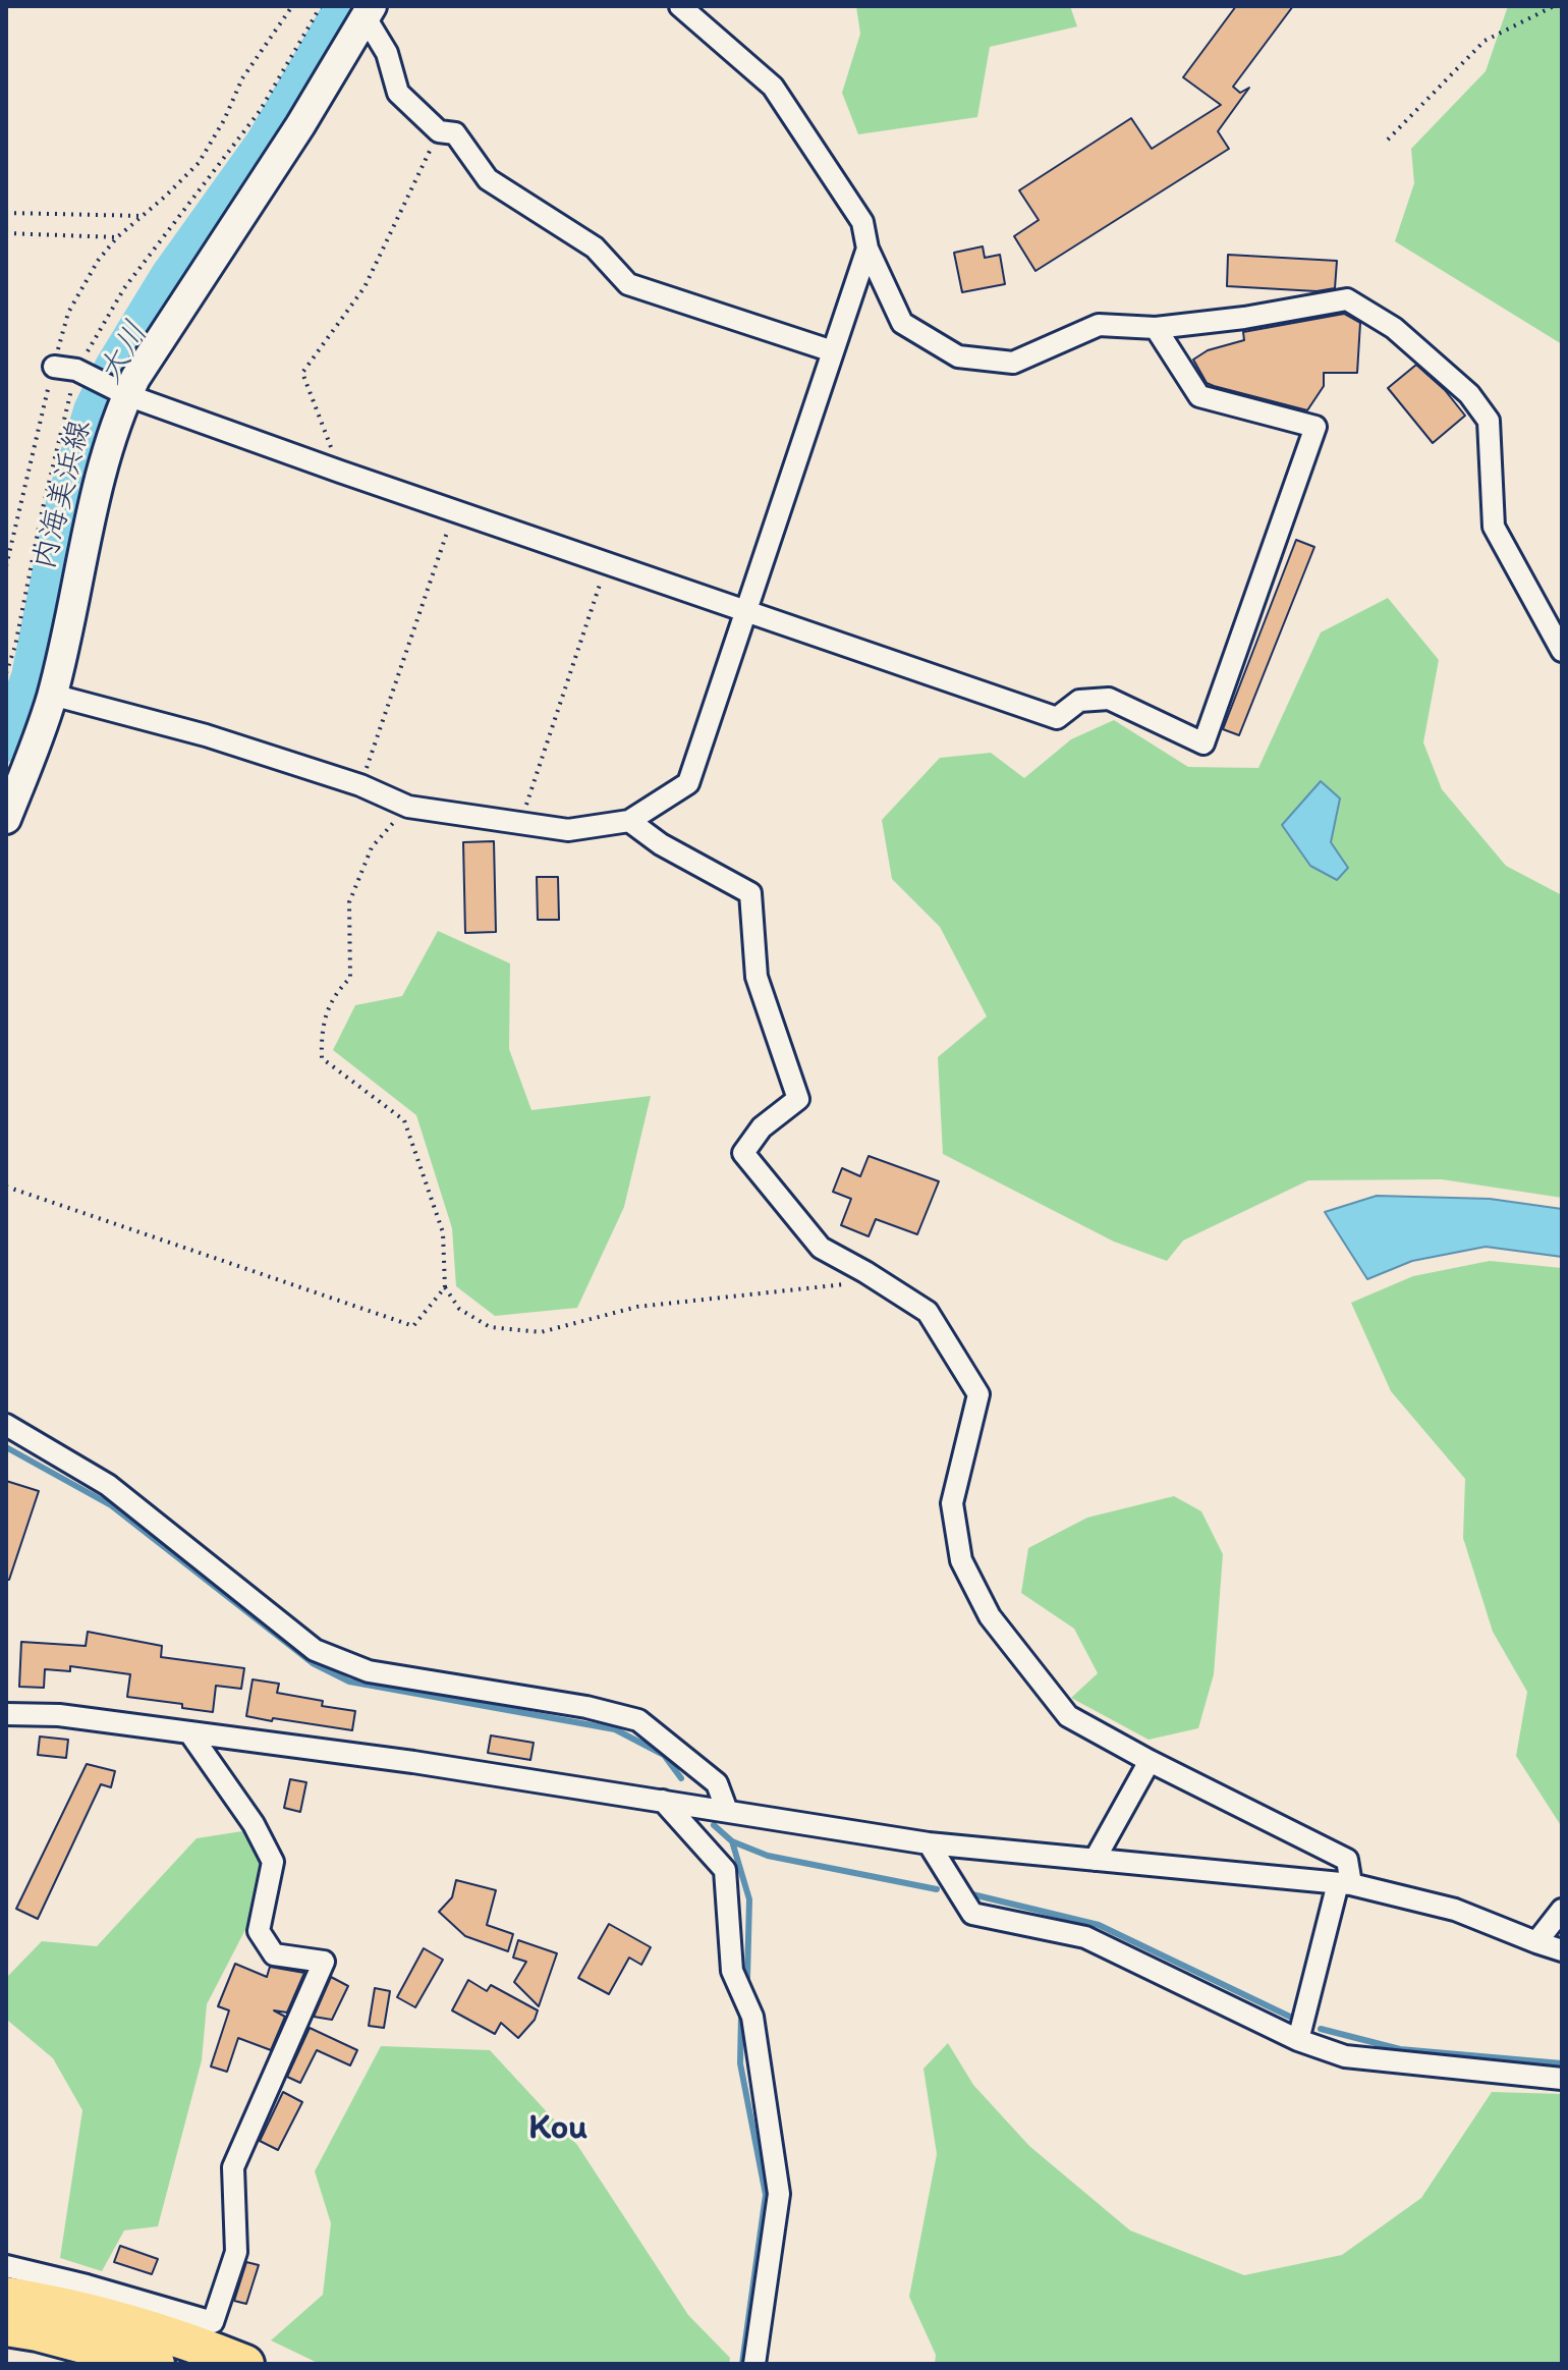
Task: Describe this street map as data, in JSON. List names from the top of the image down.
{
  "streets": {
    "main road": ["内海美浜線"]
  },
  "districts": ["Kou"],
  "water": ["大川"]
}
